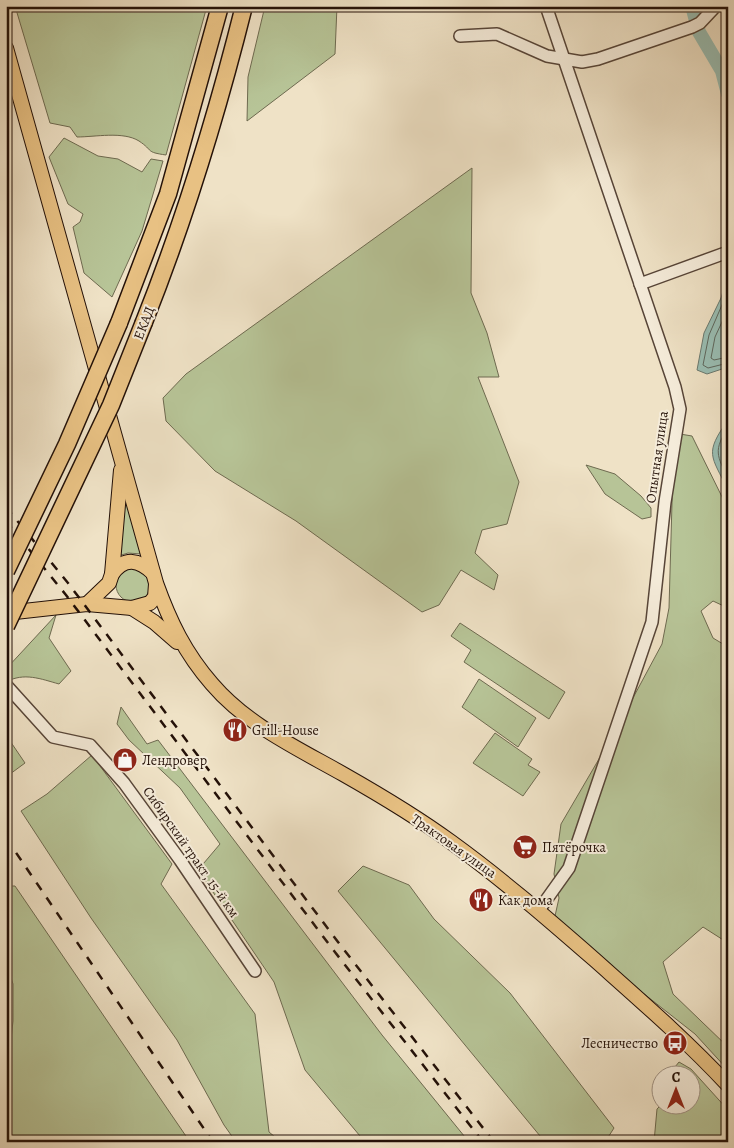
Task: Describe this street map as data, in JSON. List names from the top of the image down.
{
  "streets": {
    "highway": ["ЕКАД"],
    "main road": ["Трактовая улица"],
    "street": ["Опытная улица", "Сибирский тракт, 15-й км"]
  },
  "crossings": [
    ["Опытная улица", "Трактовая улица"]
  ],
  "places": {
    "restaurant": ["Grill-House", "Как дома"],
    "shop": ["Лендровер"],
    "supermarket": ["Пятёрочка"],
    "bus stop": ["Лесничество"]
  },
  "north": "top"
}
